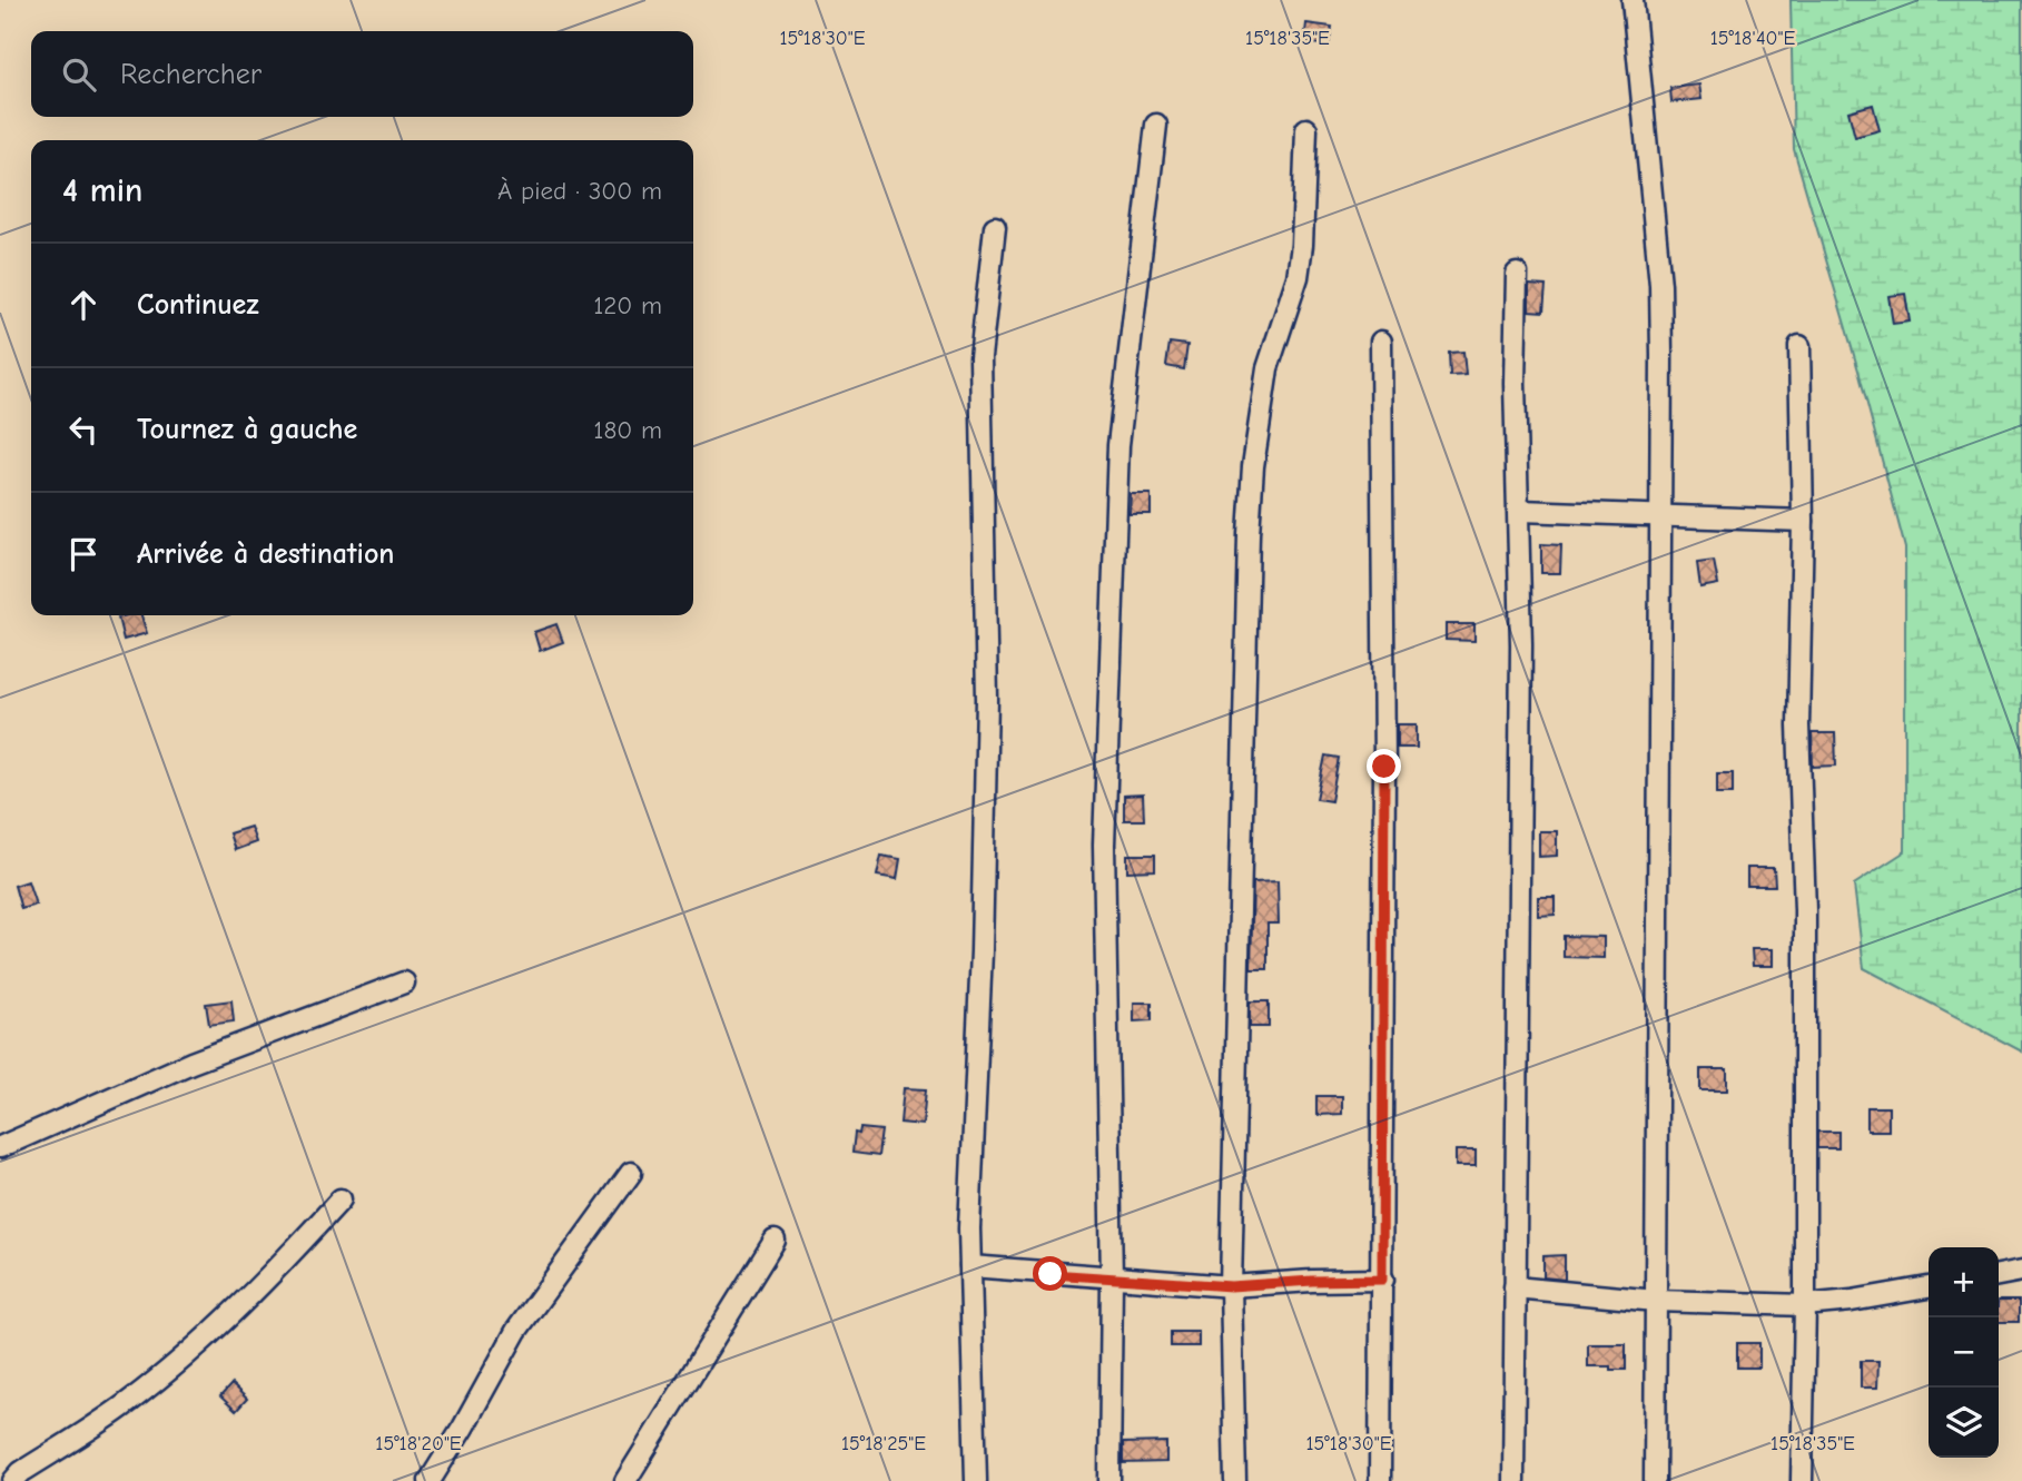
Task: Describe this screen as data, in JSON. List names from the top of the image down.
{
  "page": {
    "search": "Rechercher",
    "heading": ["4 min", "À pied · 300 m"],
    "list": [
      ["Continuez", "120 m"],
      ["Tournez à gauche", "180 m"],
      "Arrivée à destination"
    ],
    "map_buttons": ["+", "−"]
  },
  "coordinates": [
    "15°18'35\"E",
    "15°18'30\"E",
    "15°18'40\"E",
    "15°18'20\"E",
    "15°18'25\"E"
  ]
}
